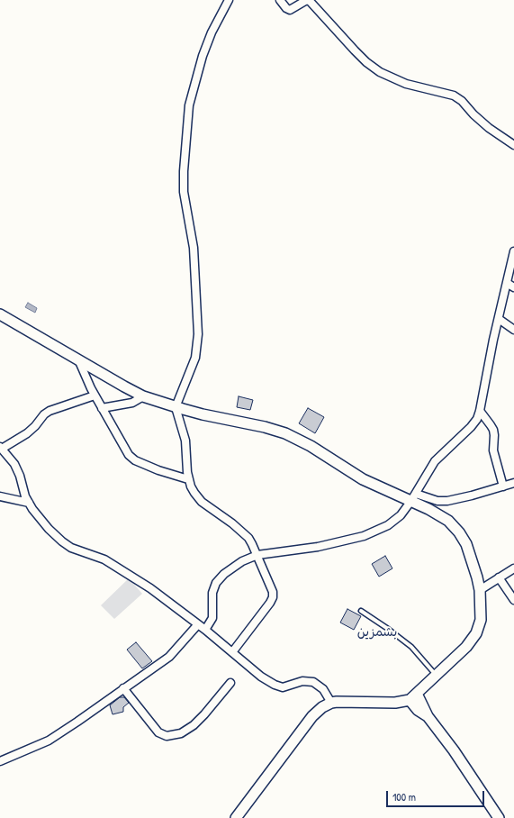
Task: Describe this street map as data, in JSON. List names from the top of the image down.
{
  "districts": ["بشمزين"],
  "scale_bar": "100 m"
}
